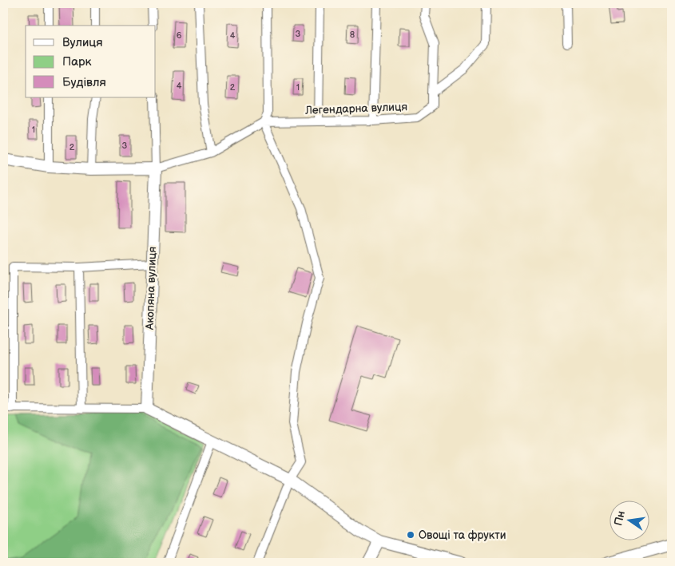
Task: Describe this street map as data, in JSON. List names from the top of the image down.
{
  "streets": {
    "main road": ["Акопяна вулиця"],
    "street": ["Легендарна вулиця"]
  },
  "places": ["Овощі та фрукти"],
  "house_numbers": [
    "3",
    "8",
    "6",
    "4",
    "4",
    "2",
    "1",
    "1",
    "3",
    "2"
  ],
  "legend": ["Вулиця", "Парк", "Будівля"],
  "north": "left"
}
